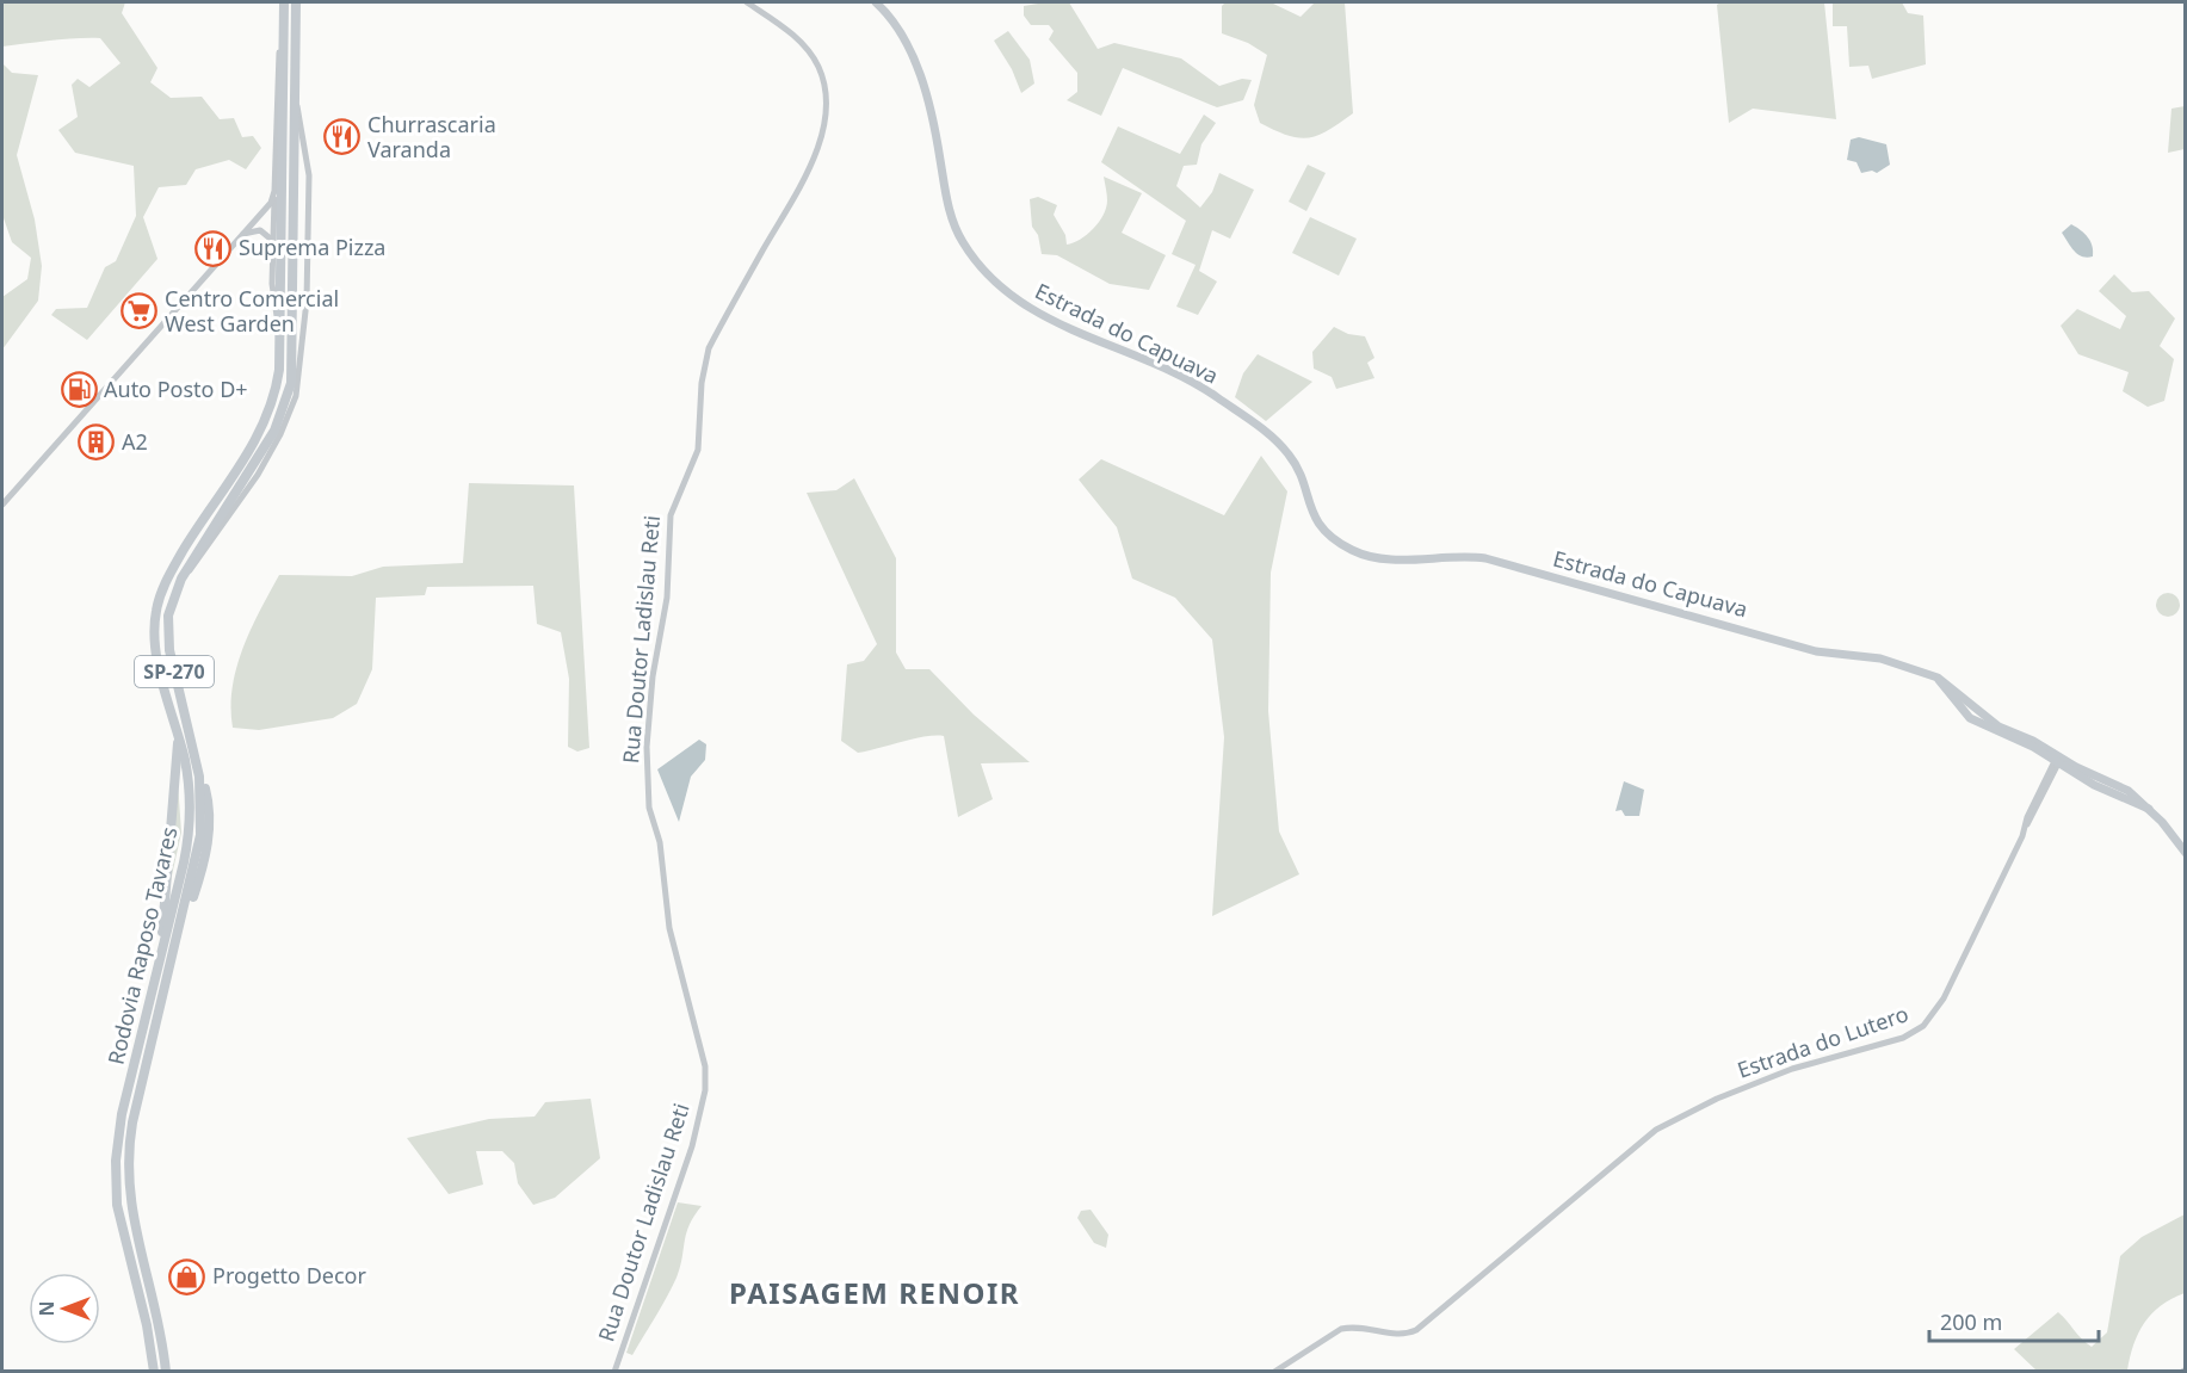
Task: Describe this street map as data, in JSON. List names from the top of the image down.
{
  "streets": {
    "highway": ["SP-270", "Rodovia Raposo Tavares"],
    "main road": ["Estrada do Capuava"],
    "street": ["Rua Doutor Ladislau Reti", "Estrada do Lutero"]
  },
  "crossings": [
    ["SP-270", "Rodovia Raposo Tavares"]
  ],
  "districts": ["PAISAGEM RENOIR"],
  "places": {
    "restaurant": ["Churrascaria Varanda", "Suprema Pizza"],
    "supermarket": ["Centro Comercial West Garden"],
    "fuel station": ["Auto Posto D+"],
    "building": ["A2"],
    "shop": ["Progetto Decor"]
  },
  "scale_bar": "200 m",
  "north": "left"
}
